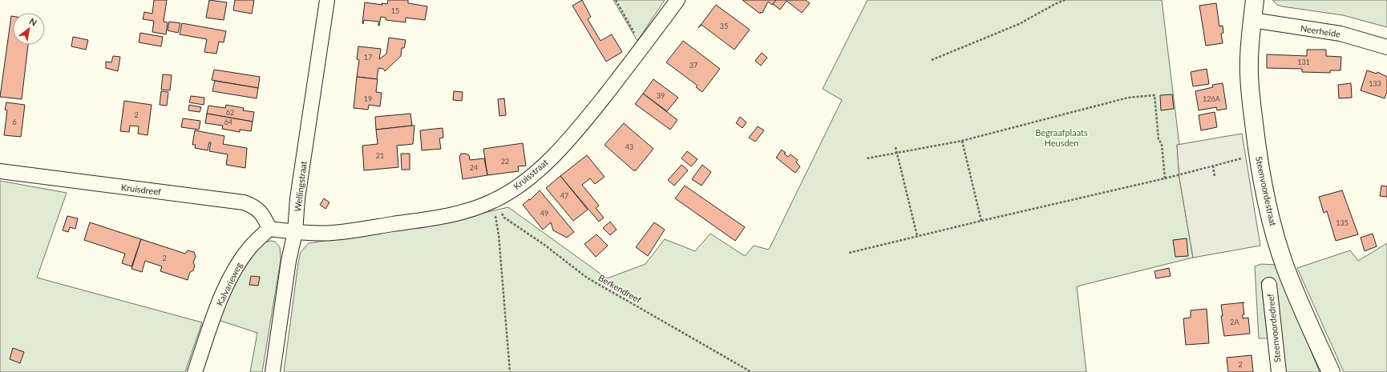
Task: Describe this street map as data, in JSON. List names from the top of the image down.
{
  "streets": {
    "street": [
      "Neerheide",
      "Kruisstraat",
      "Wellingstraat",
      "Kruisdreef",
      "Steenvoordestraat",
      "Kalvarieweg",
      "Steenvoordedreef"
    ],
    "path": ["Berkendreef"]
  },
  "crossings": [
    ["Neerheide", "Steenvoordestraat"],
    ["Kruisstraat", "Wellingstraat"],
    ["Kruisstraat", "Berkendreef"],
    ["Kruisdreef", "Kalvarieweg"]
  ],
  "parks": ["Begraafplaats Heusden"],
  "house_numbers": [
    "15",
    "35",
    "17",
    "131",
    "37",
    "133",
    "39",
    "19",
    "126A",
    "62",
    "2",
    "6",
    "64",
    "43",
    "21",
    "22",
    "24",
    "47",
    "49",
    "135",
    "2",
    "2A",
    "2"
  ],
  "north": "top right"
}
